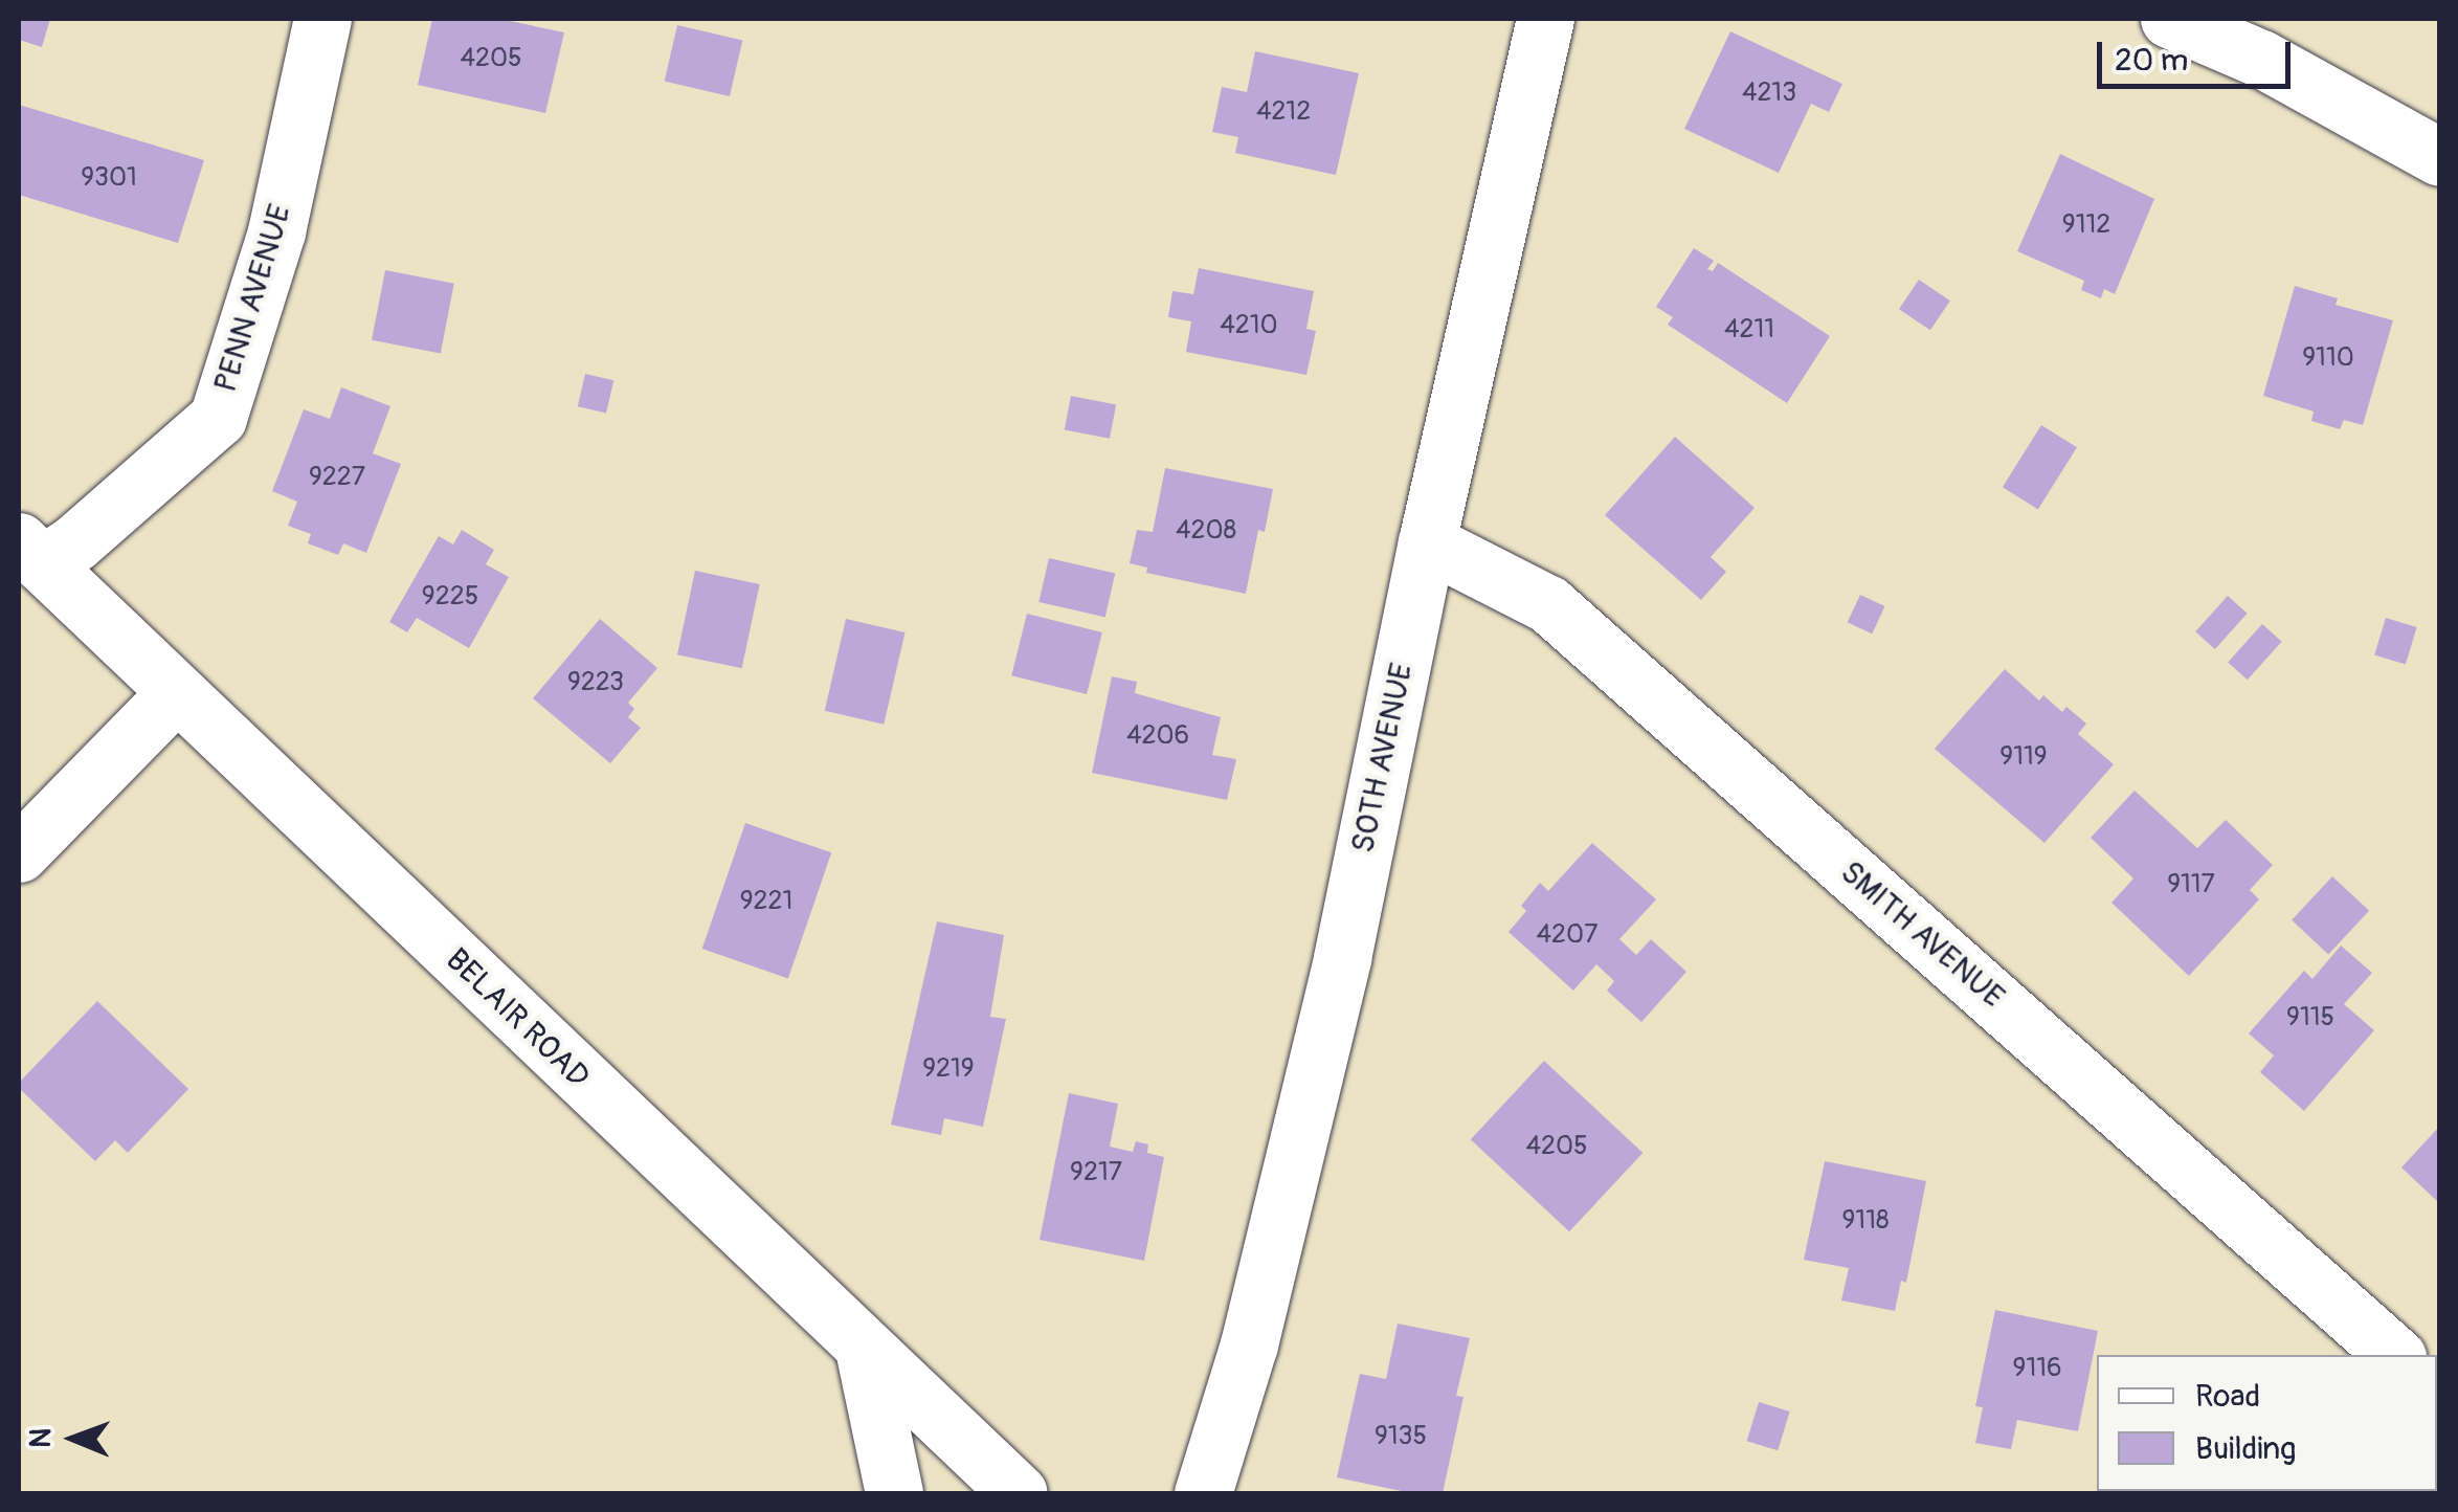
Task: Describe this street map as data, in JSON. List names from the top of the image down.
{
  "streets": {
    "main road": [
      "PENN AVENUE",
      "SOTH AVENUE",
      "SMITH AVENUE",
      "BELAIR ROAD"
    ]
  },
  "crossings": [
    ["PENN AVENUE", "BELAIR ROAD"],
    ["SOTH AVENUE", "SMITH AVENUE"]
  ],
  "house_numbers": [
    "4205",
    "4213",
    "4212",
    "9301",
    "9112",
    "4210",
    "4211",
    "9110",
    "9227",
    "4208",
    "9225",
    "9223",
    "4206",
    "9119",
    "9117",
    "9221",
    "4207",
    "9115",
    "9219",
    "4205",
    "9217",
    "9118",
    "9116",
    "9135"
  ],
  "legend": ["Road", "Building"],
  "scale_bar": "20 m",
  "north": "left"
}
